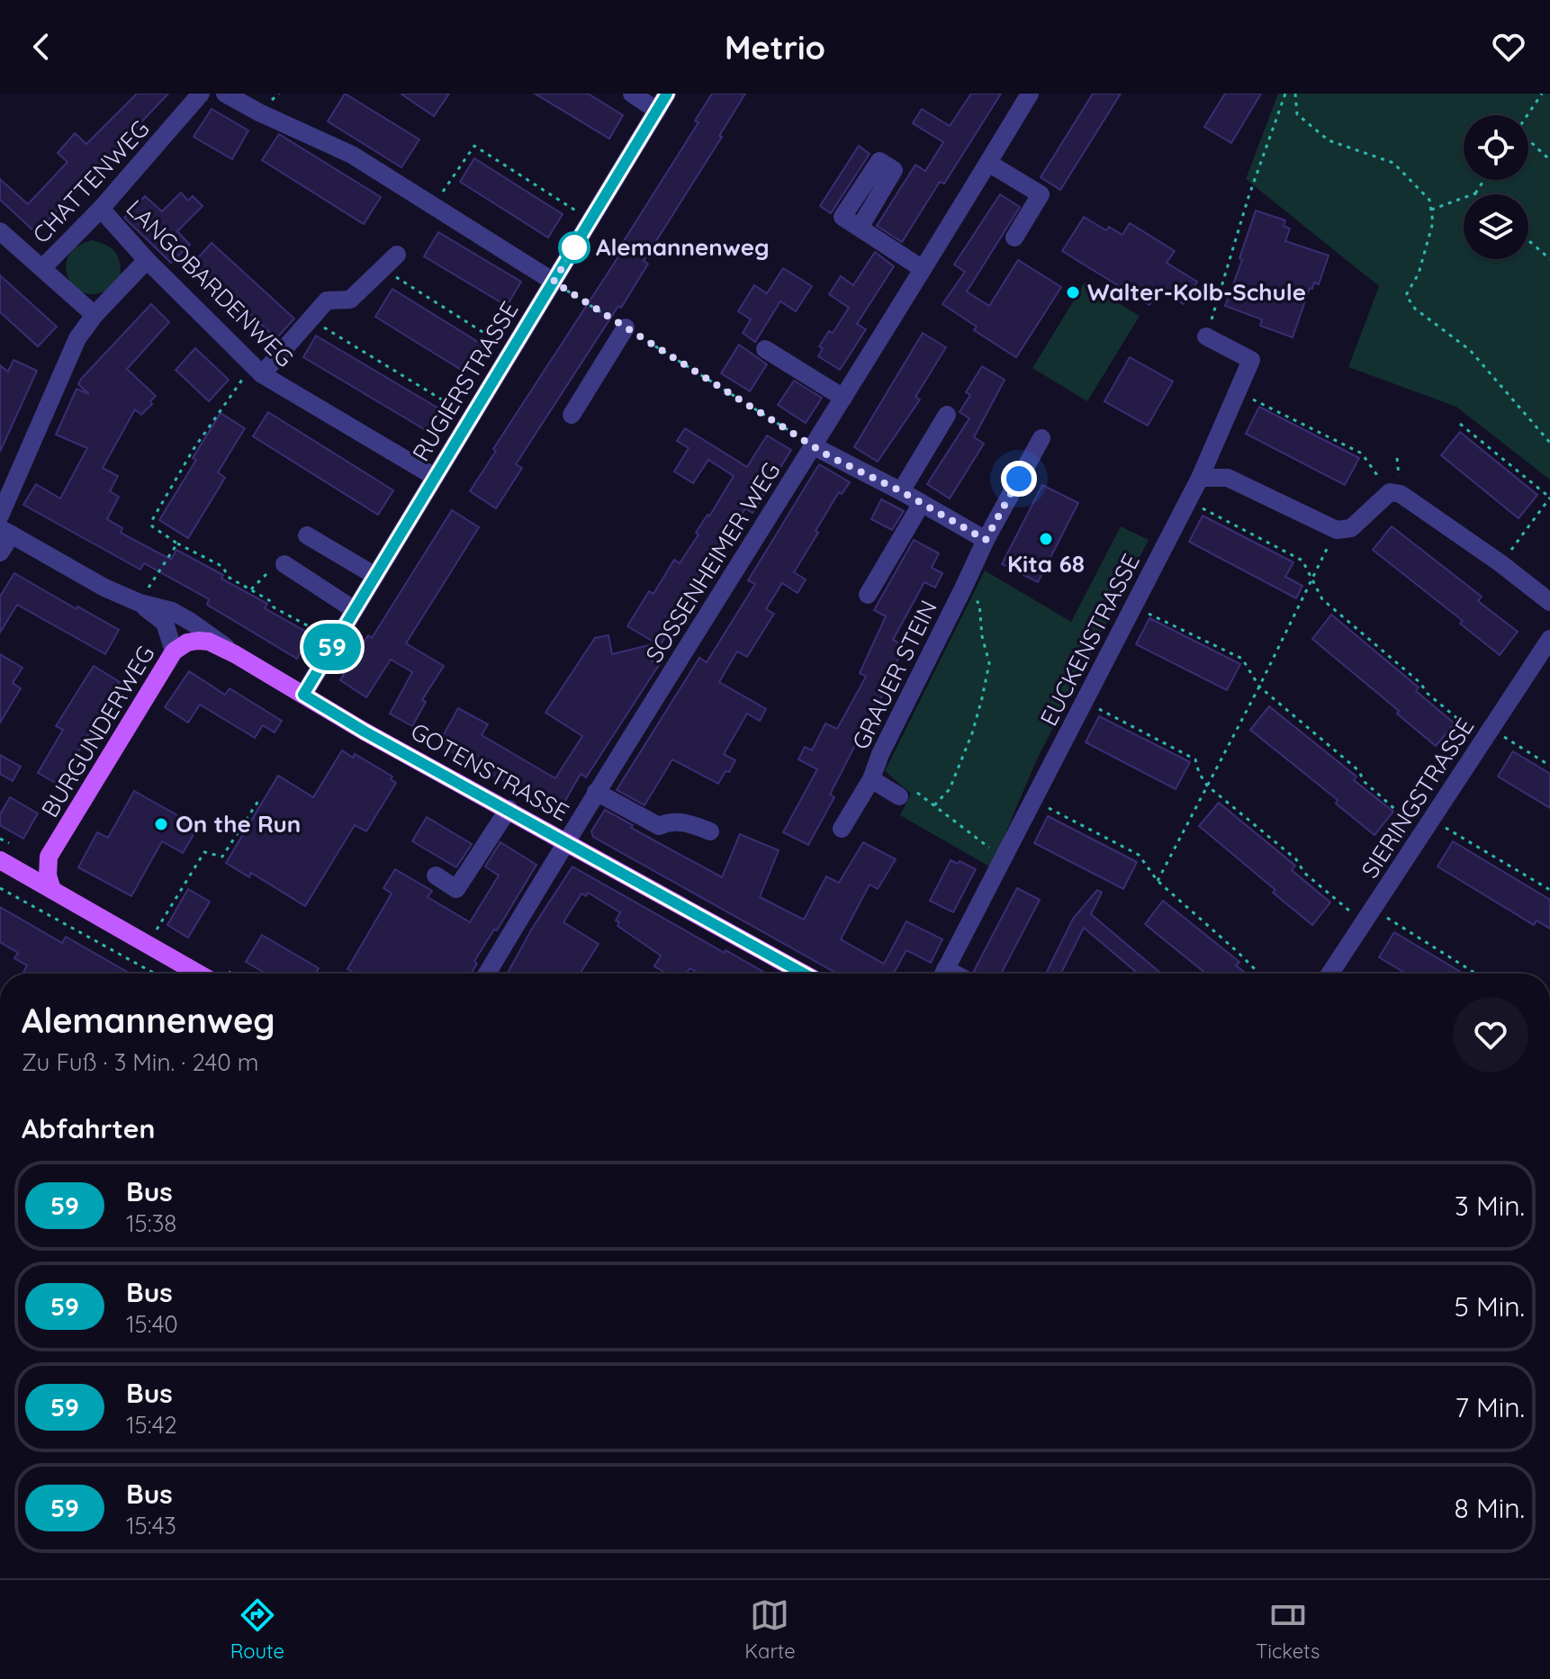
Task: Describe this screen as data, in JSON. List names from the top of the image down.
{
  "streets": {
    "main road": ["BURGUNDERWEG", "GOTENSTRASSE"],
    "street": [
      "CHATTENWEG",
      "LANGOBARDENWEG",
      "RUGIERSTRASSE",
      "SOSSENHEIMER WEG",
      "EUCKENSTRASSE",
      "GRAUER STEIN",
      "SIERINGSTRASSE"
    ]
  },
  "crossings": [
    ["CHATTENWEG", "LANGOBARDENWEG"],
    ["LANGOBARDENWEG", "RUGIERSTRASSE"],
    ["RUGIERSTRASSE", "GOTENSTRASSE"],
    ["SOSSENHEIMER WEG", "GOTENSTRASSE"],
    ["BURGUNDERWEG", "GOTENSTRASSE"]
  ],
  "places": [
    "Alemannenweg",
    "Walter-Kolb-Schule",
    "Kita 68",
    "On the Run"
  ],
  "lines": ["bus line 59"],
  "page": {
    "header": "Metrio",
    "on_map": "59",
    "heading": [
      ["Alemannenweg", "Zu Fuß · 3 Min. · 240 m"],
      "Abfahrten"
    ],
    "list": [
      {
        "mark": "59",
        "name": "Bus",
        "note": "15:38",
        "value": "3 Min."
      },
      {
        "mark": "59",
        "name": "Bus",
        "note": "15:40",
        "value": "5 Min."
      },
      {
        "mark": "59",
        "name": "Bus",
        "note": "15:42",
        "value": "7 Min."
      },
      {
        "mark": "59",
        "name": "Bus",
        "note": "15:43",
        "value": "8 Min."
      }
    ],
    "tabs": ["Route", "Karte", "Tickets"]
  }
}
